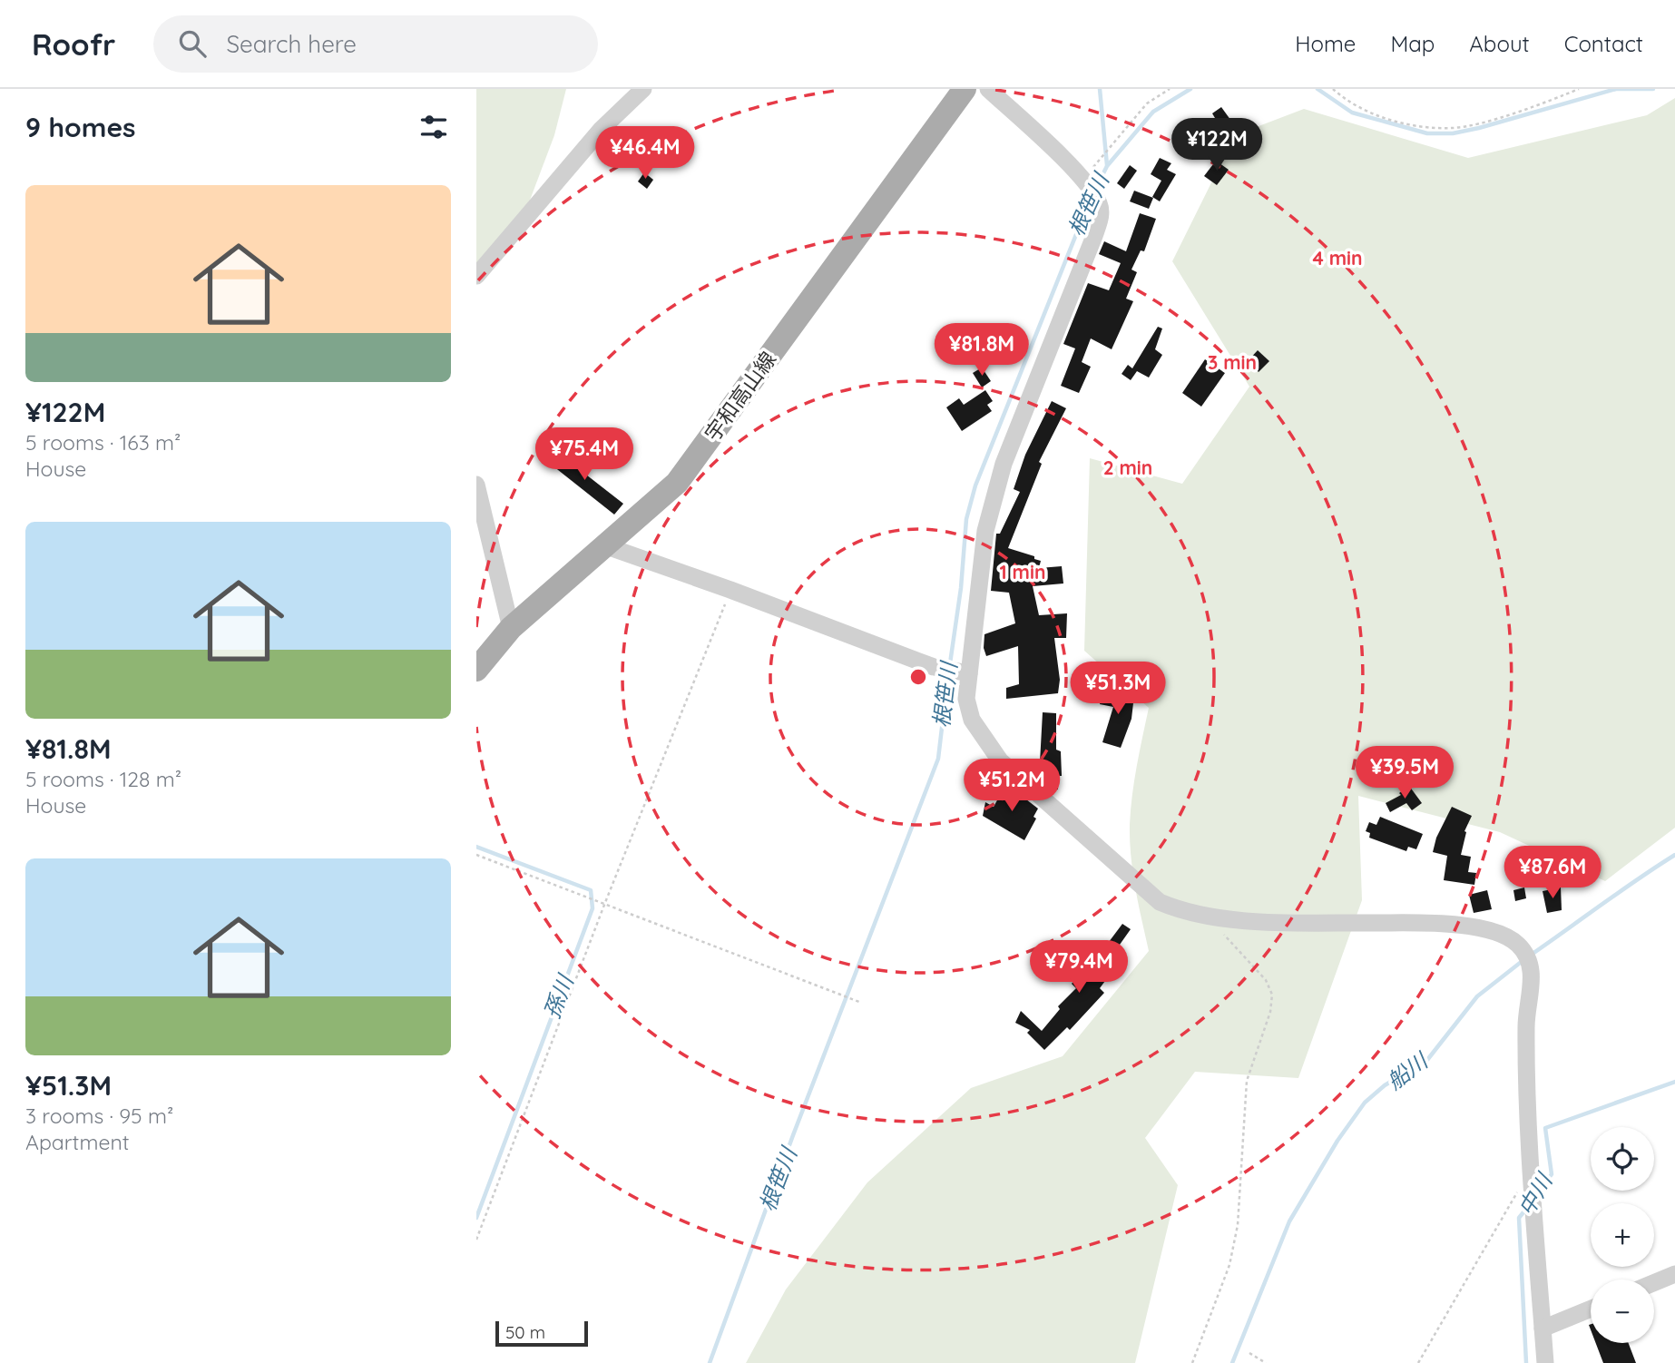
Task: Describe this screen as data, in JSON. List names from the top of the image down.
{
  "streets": {
    "main road": ["宇和高山線"]
  },
  "water": [
    "根笹川",
    "孫川",
    "船川",
    "中川"
  ],
  "scale_bar": "50 m",
  "page": {
    "header": "Roofr",
    "search": "Search here",
    "nav": [
      "Home",
      "Map",
      "About",
      "Contact"
    ],
    "heading": "9 homes",
    "price": [
      "¥122M",
      "¥46.4M",
      "¥81.8M",
      "¥75.4M",
      "¥51.3M",
      "¥39.5M",
      "¥51.2M",
      "¥87.6M",
      "¥79.4M"
    ],
    "list": [
      {
        "name": "¥122M",
        "note": "5 rooms · 163 m² · House"
      },
      {
        "name": "¥81.8M",
        "note": "5 rooms · 128 m² · House"
      },
      {
        "name": "¥51.3M",
        "note": "3 rooms · 95 m² · Apartment"
      }
    ],
    "map_buttons": ["+", "−"],
    "scale": "50 m"
  },
  "rings": [
    "4 min",
    "3 min",
    "2 min",
    "1 min"
  ]
}
